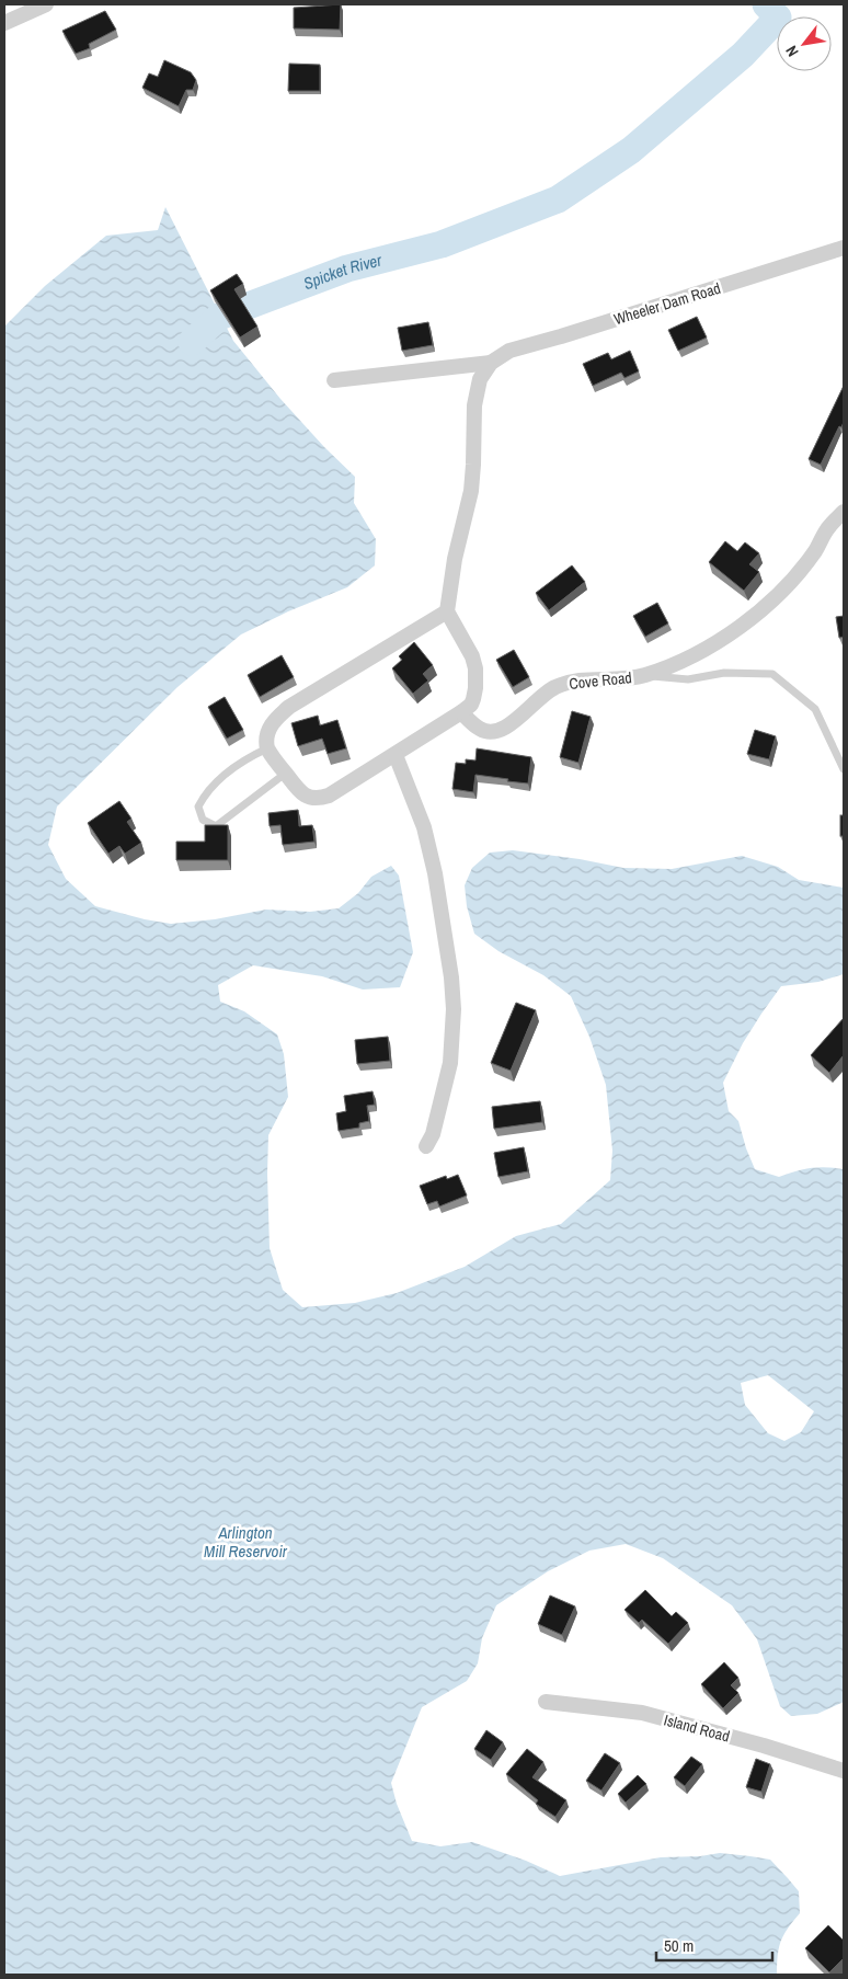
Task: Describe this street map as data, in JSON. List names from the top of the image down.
{
  "streets": {
    "street": ["Wheeler Dam Road", "Cove Road", "Island Road"]
  },
  "water": ["Spicket River", "Arlington Mill Reservoir"],
  "scale_bar": "50 m",
  "north": "bottom left"
}
